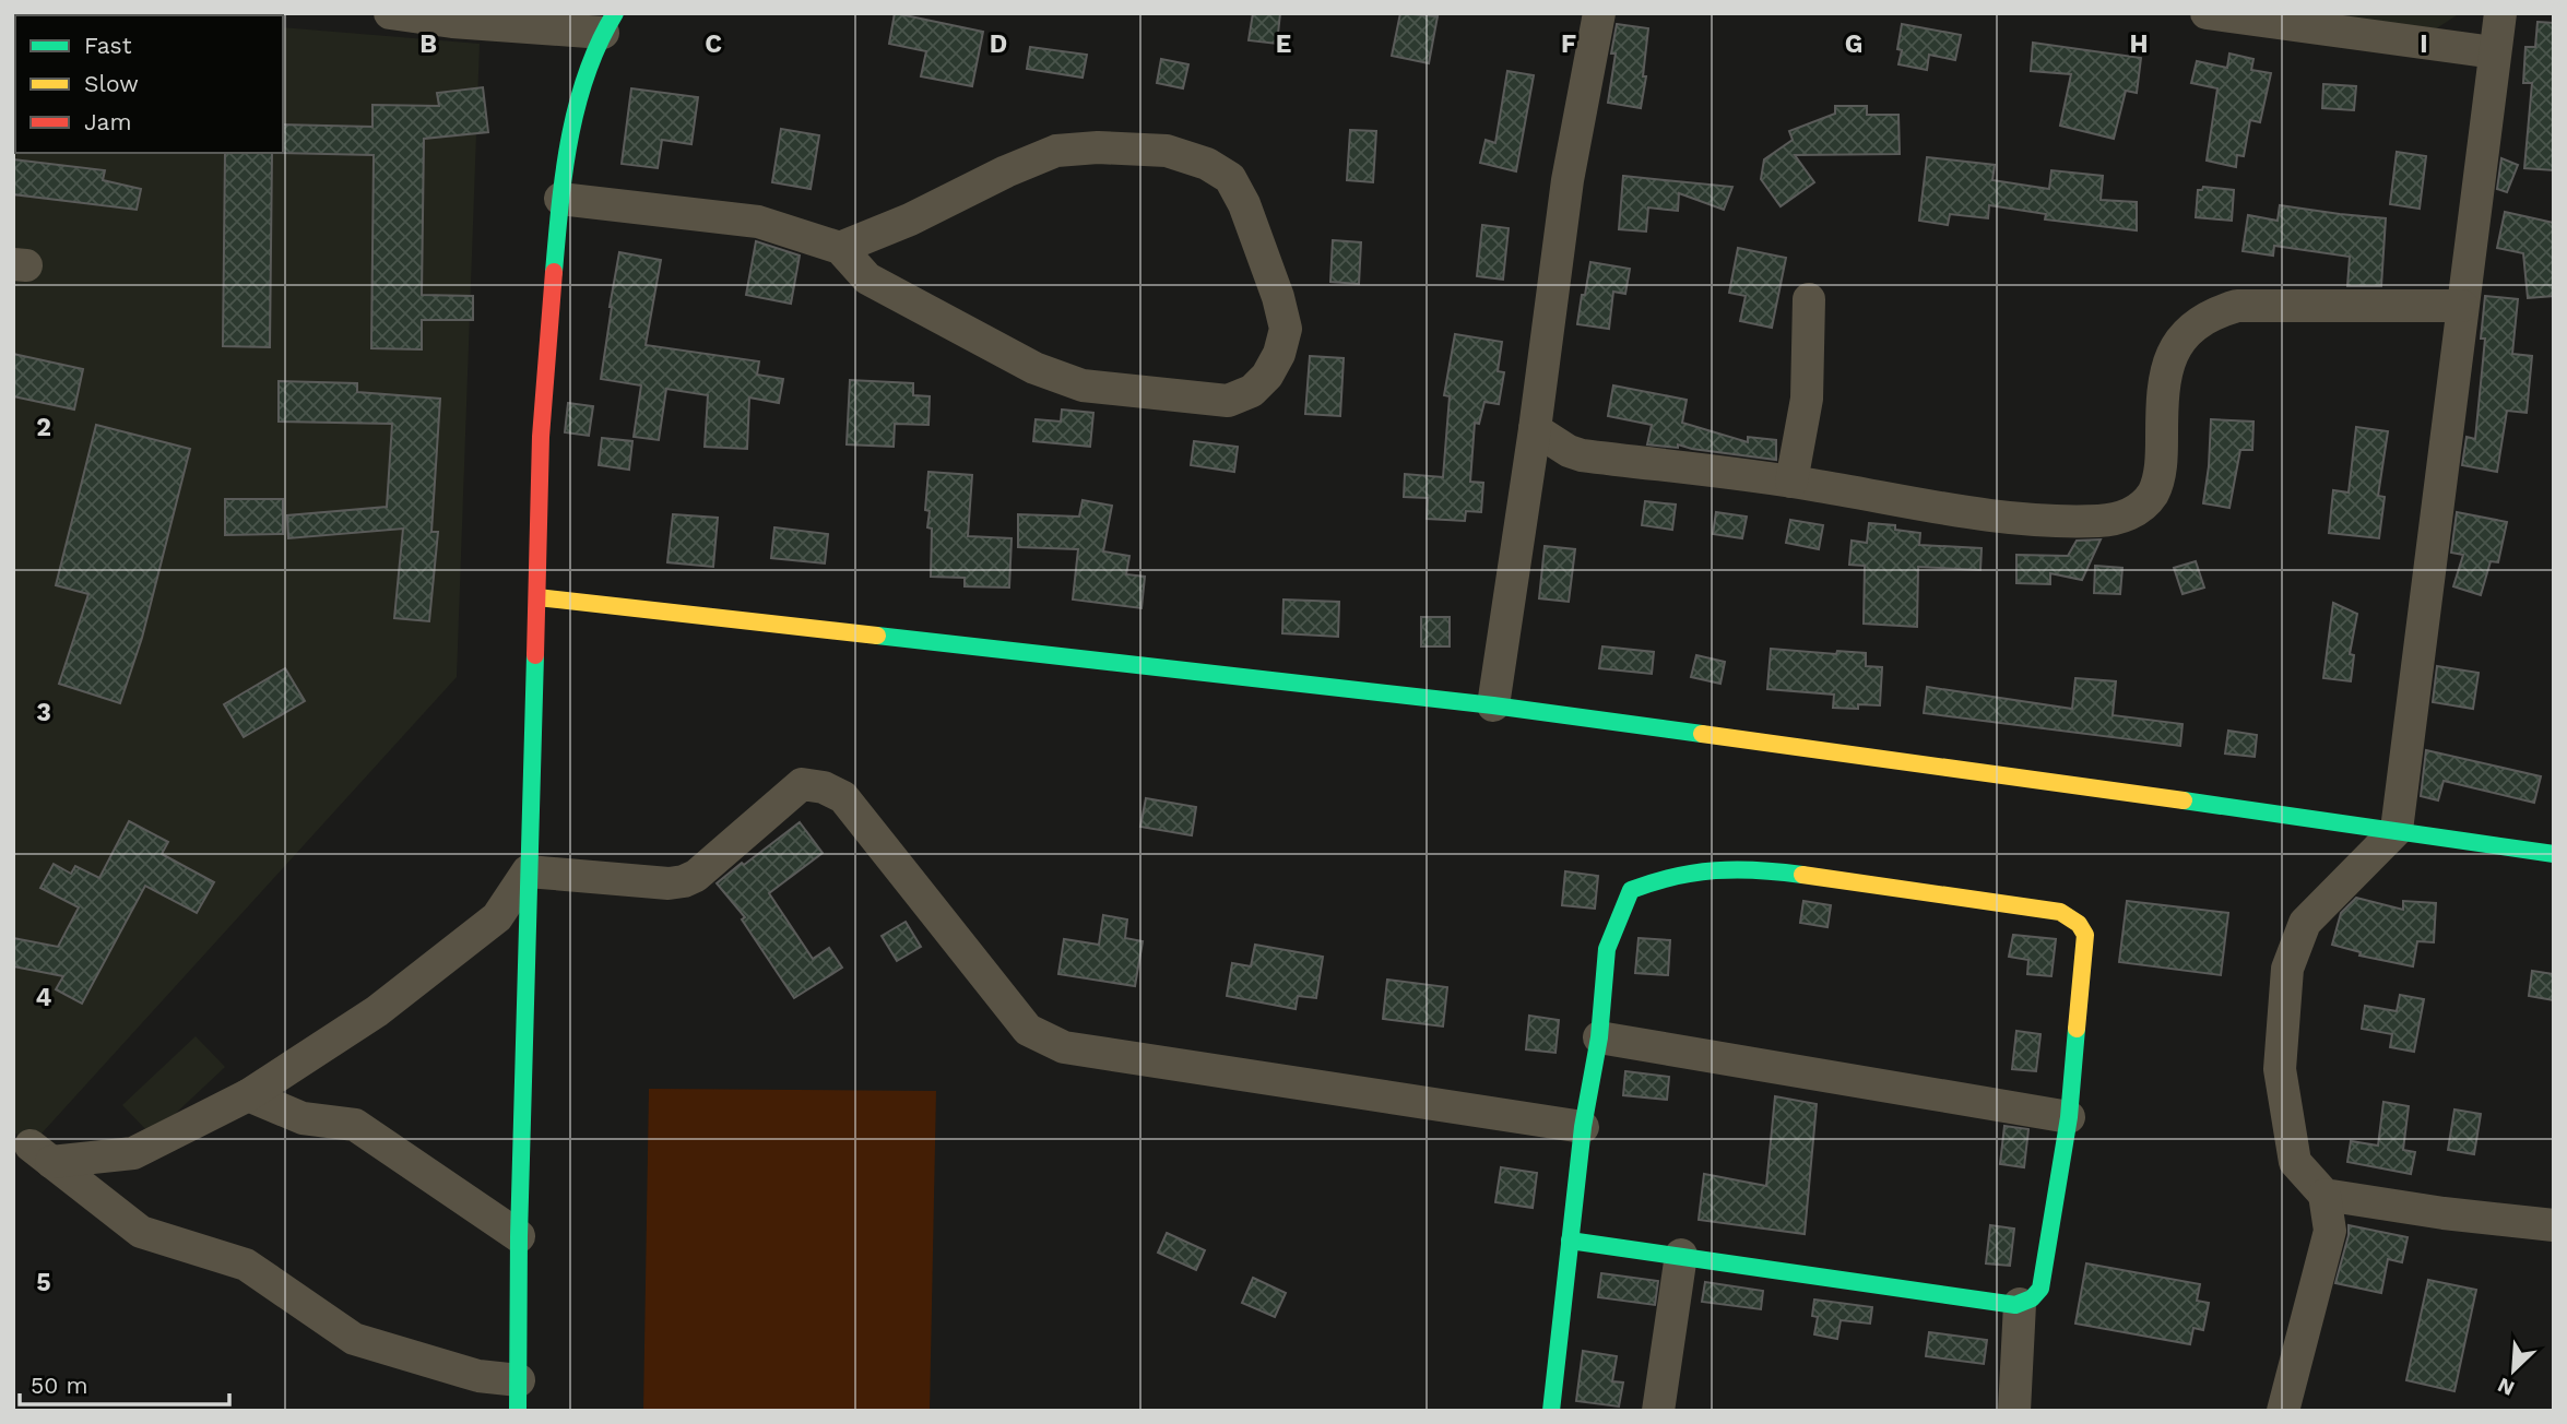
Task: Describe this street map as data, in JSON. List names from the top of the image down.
{
  "legend": ["Fast", "Slow", "Jam"],
  "scale_bar": "50 m",
  "north": "bottom left",
  "grid": {
    "columns": [
      "B",
      "C",
      "D",
      "E",
      "F",
      "G",
      "H",
      "I"
    ],
    "rows": [
      "2",
      "3",
      "4",
      "5"
    ]
  }
}
